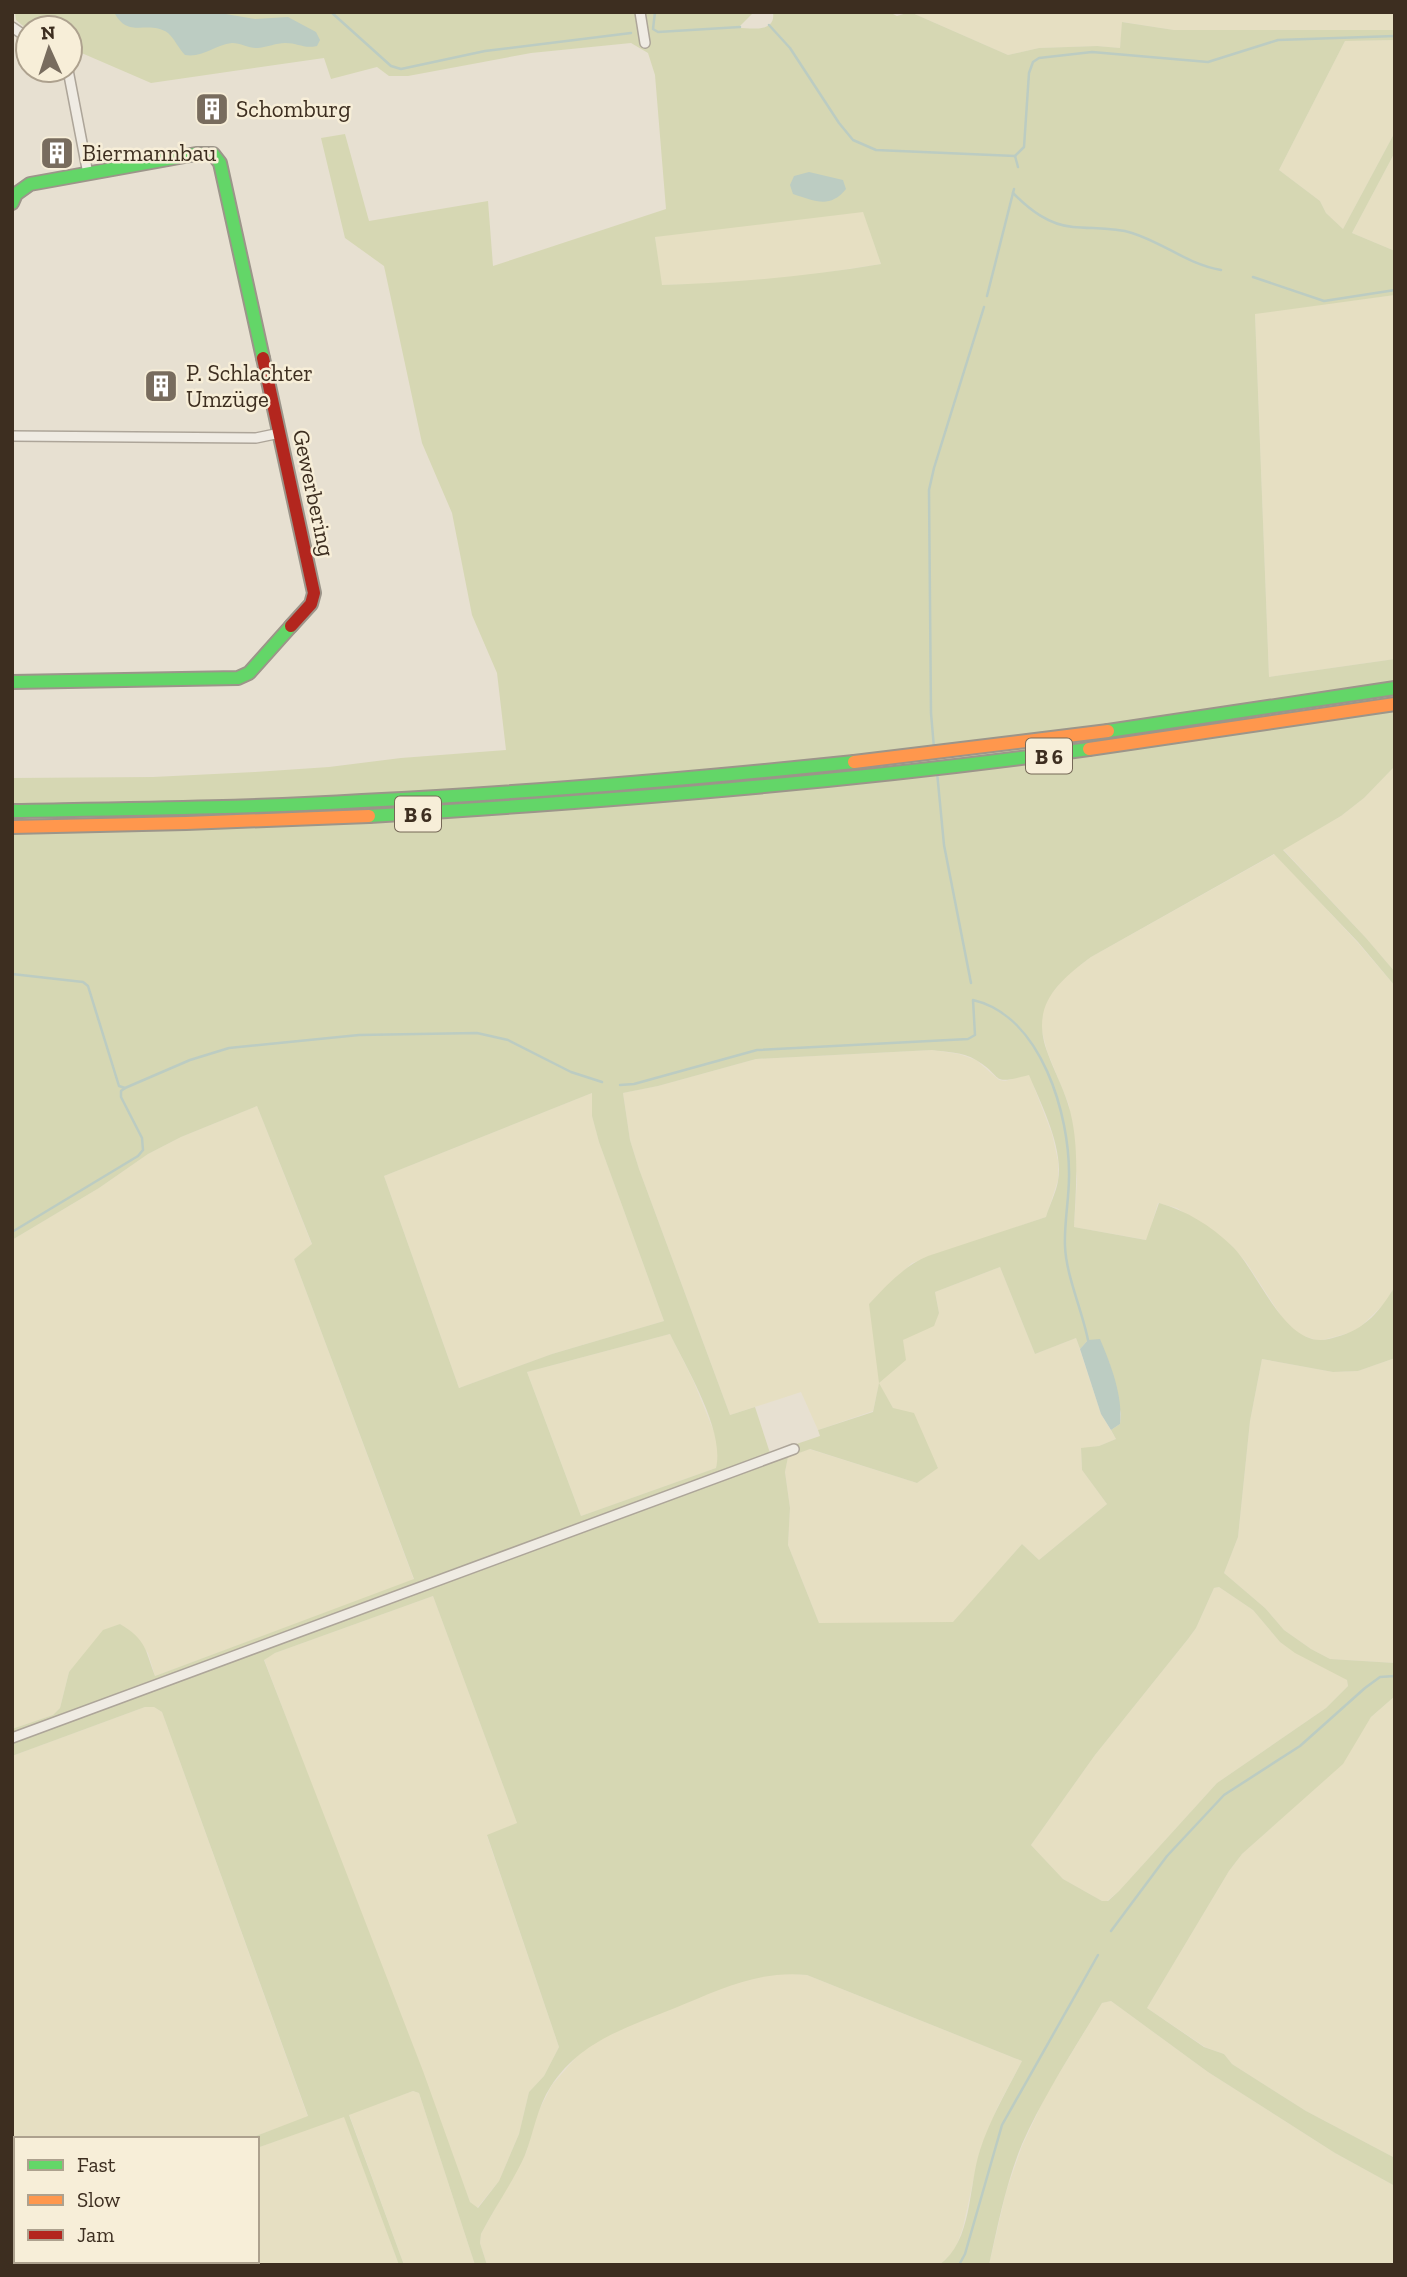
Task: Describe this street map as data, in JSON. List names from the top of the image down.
{
  "streets": {
    "main road": ["Gewerbering", "B 6"]
  },
  "places": {
    "building": ["Schomburg", "Biermannbau", "P. Schlachter Umzüge"]
  },
  "legend": ["Fast", "Slow", "Jam"],
  "north": "top"
}
